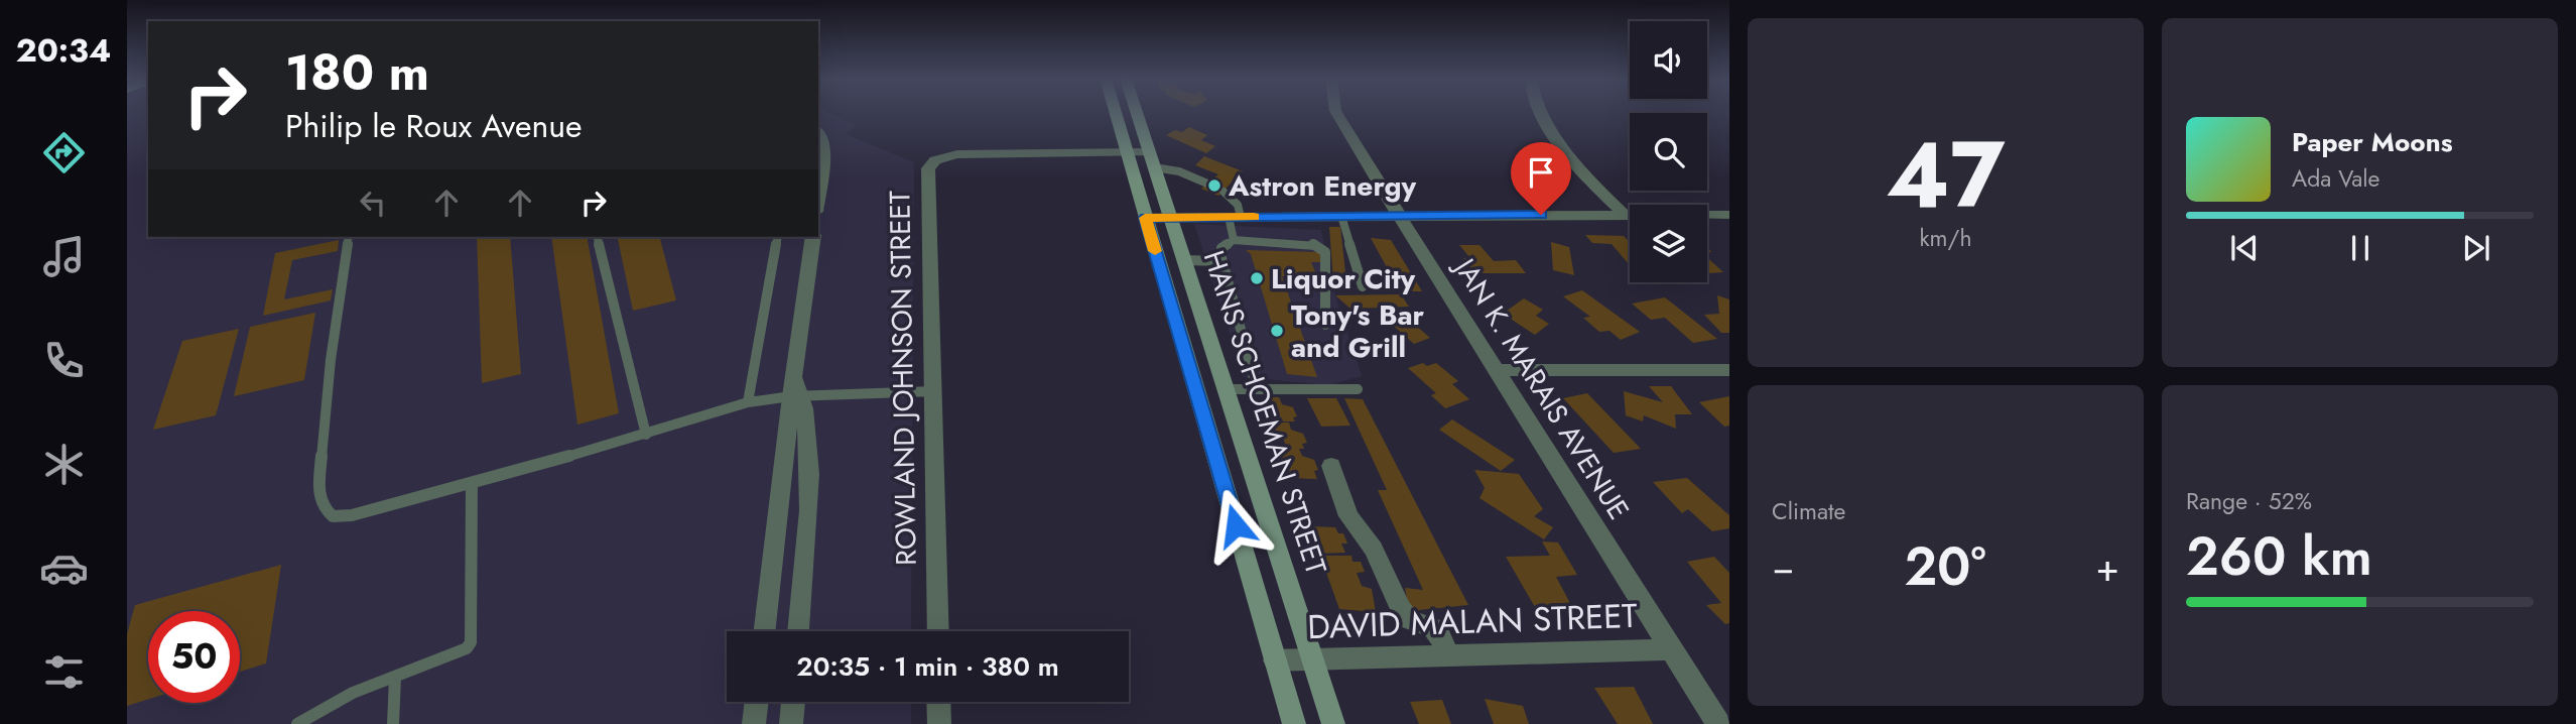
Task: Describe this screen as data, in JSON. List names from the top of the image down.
{
  "streets": {
    "main road": ["HANS SCHOEMAN STREET"],
    "street": ["ROWLAND JOHNSON STREET", "JAN K. MARAIS AVENUE", "DAVID MALAN STREET"]
  },
  "crossings": [
    ["ROWLAND JOHNSON STREET", "HANS SCHOEMAN STREET"],
    ["JAN K. MARAIS AVENUE", "DAVID MALAN STREET"],
    ["HANS SCHOEMAN STREET", "DAVID MALAN STREET"]
  ],
  "places": ["Astron Energy", "Liquor City", "Tony's Bar and Grill"],
  "page": {
    "tabs": "20:34",
    "tile": [
      ["47", "km/h"],
      "Climate",
      ["Range · 52%", "260 km"]
    ],
    "turn": ["180 m", "Philip le Roux Avenue"],
    "song": ["Paper Moons", "Ada Vale"],
    "heat": ["−", "20°", "+"],
    "limit": "50",
    "trip": "20:35 · 1 min · 380 m"
  }
}
